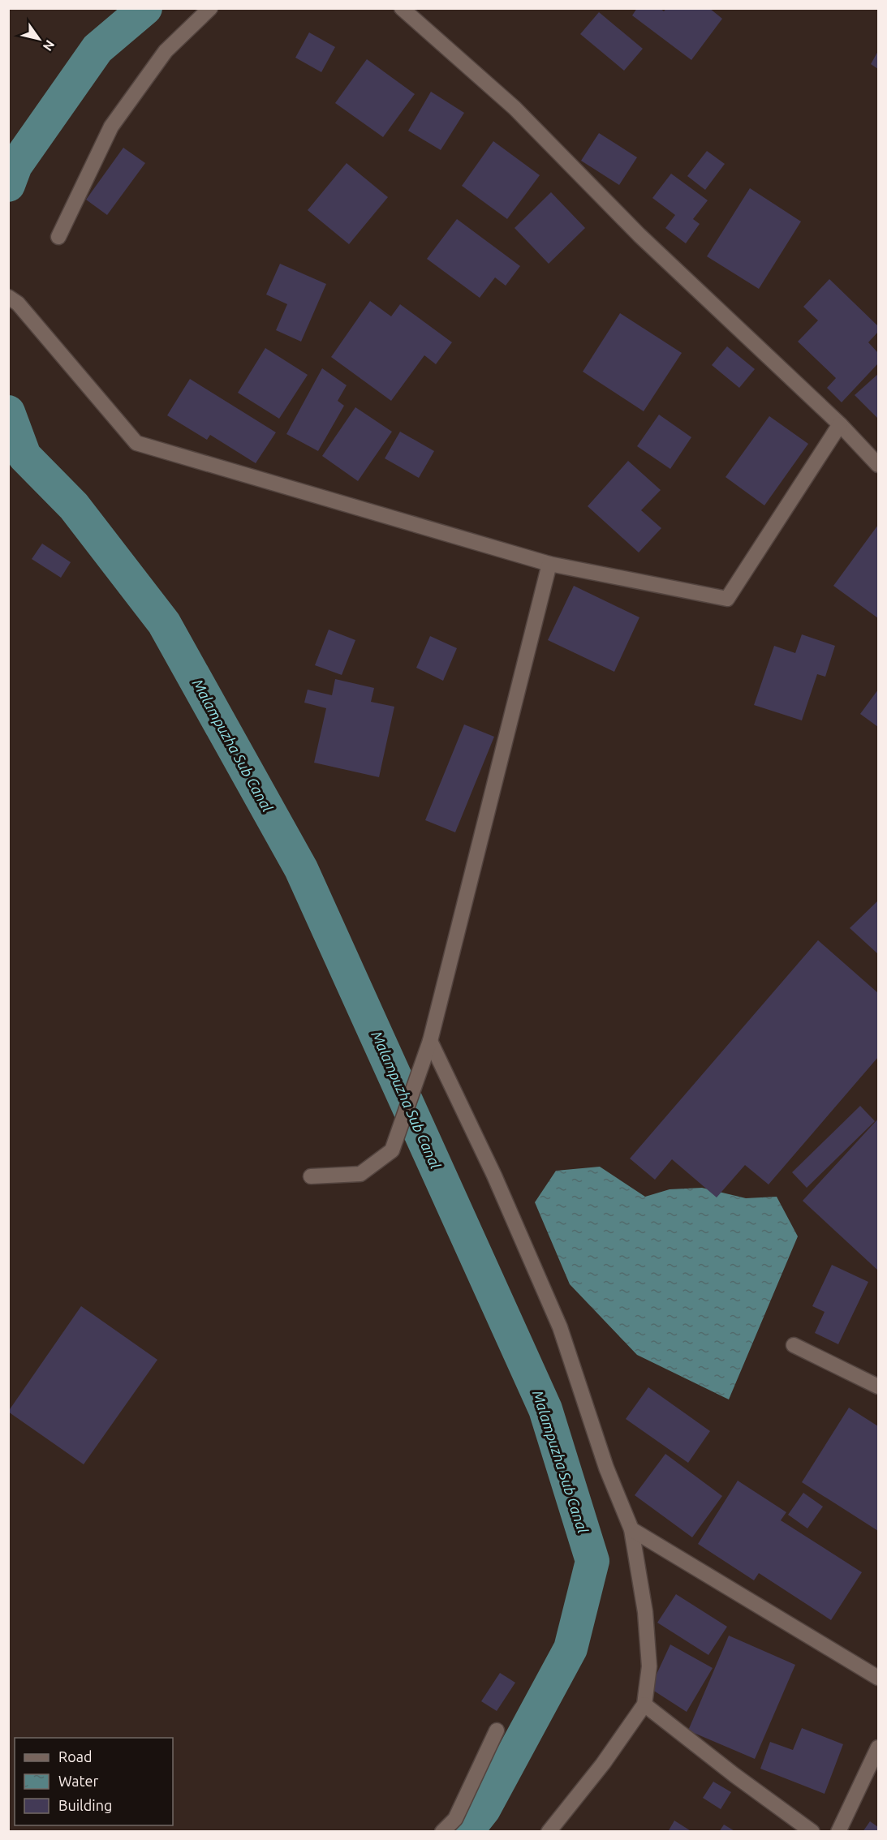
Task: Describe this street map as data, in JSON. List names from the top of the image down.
{
  "water": ["Malampuzha Sub Canal"],
  "legend": ["Road", "Water", "Building"],
  "north": "bottom right"
}
